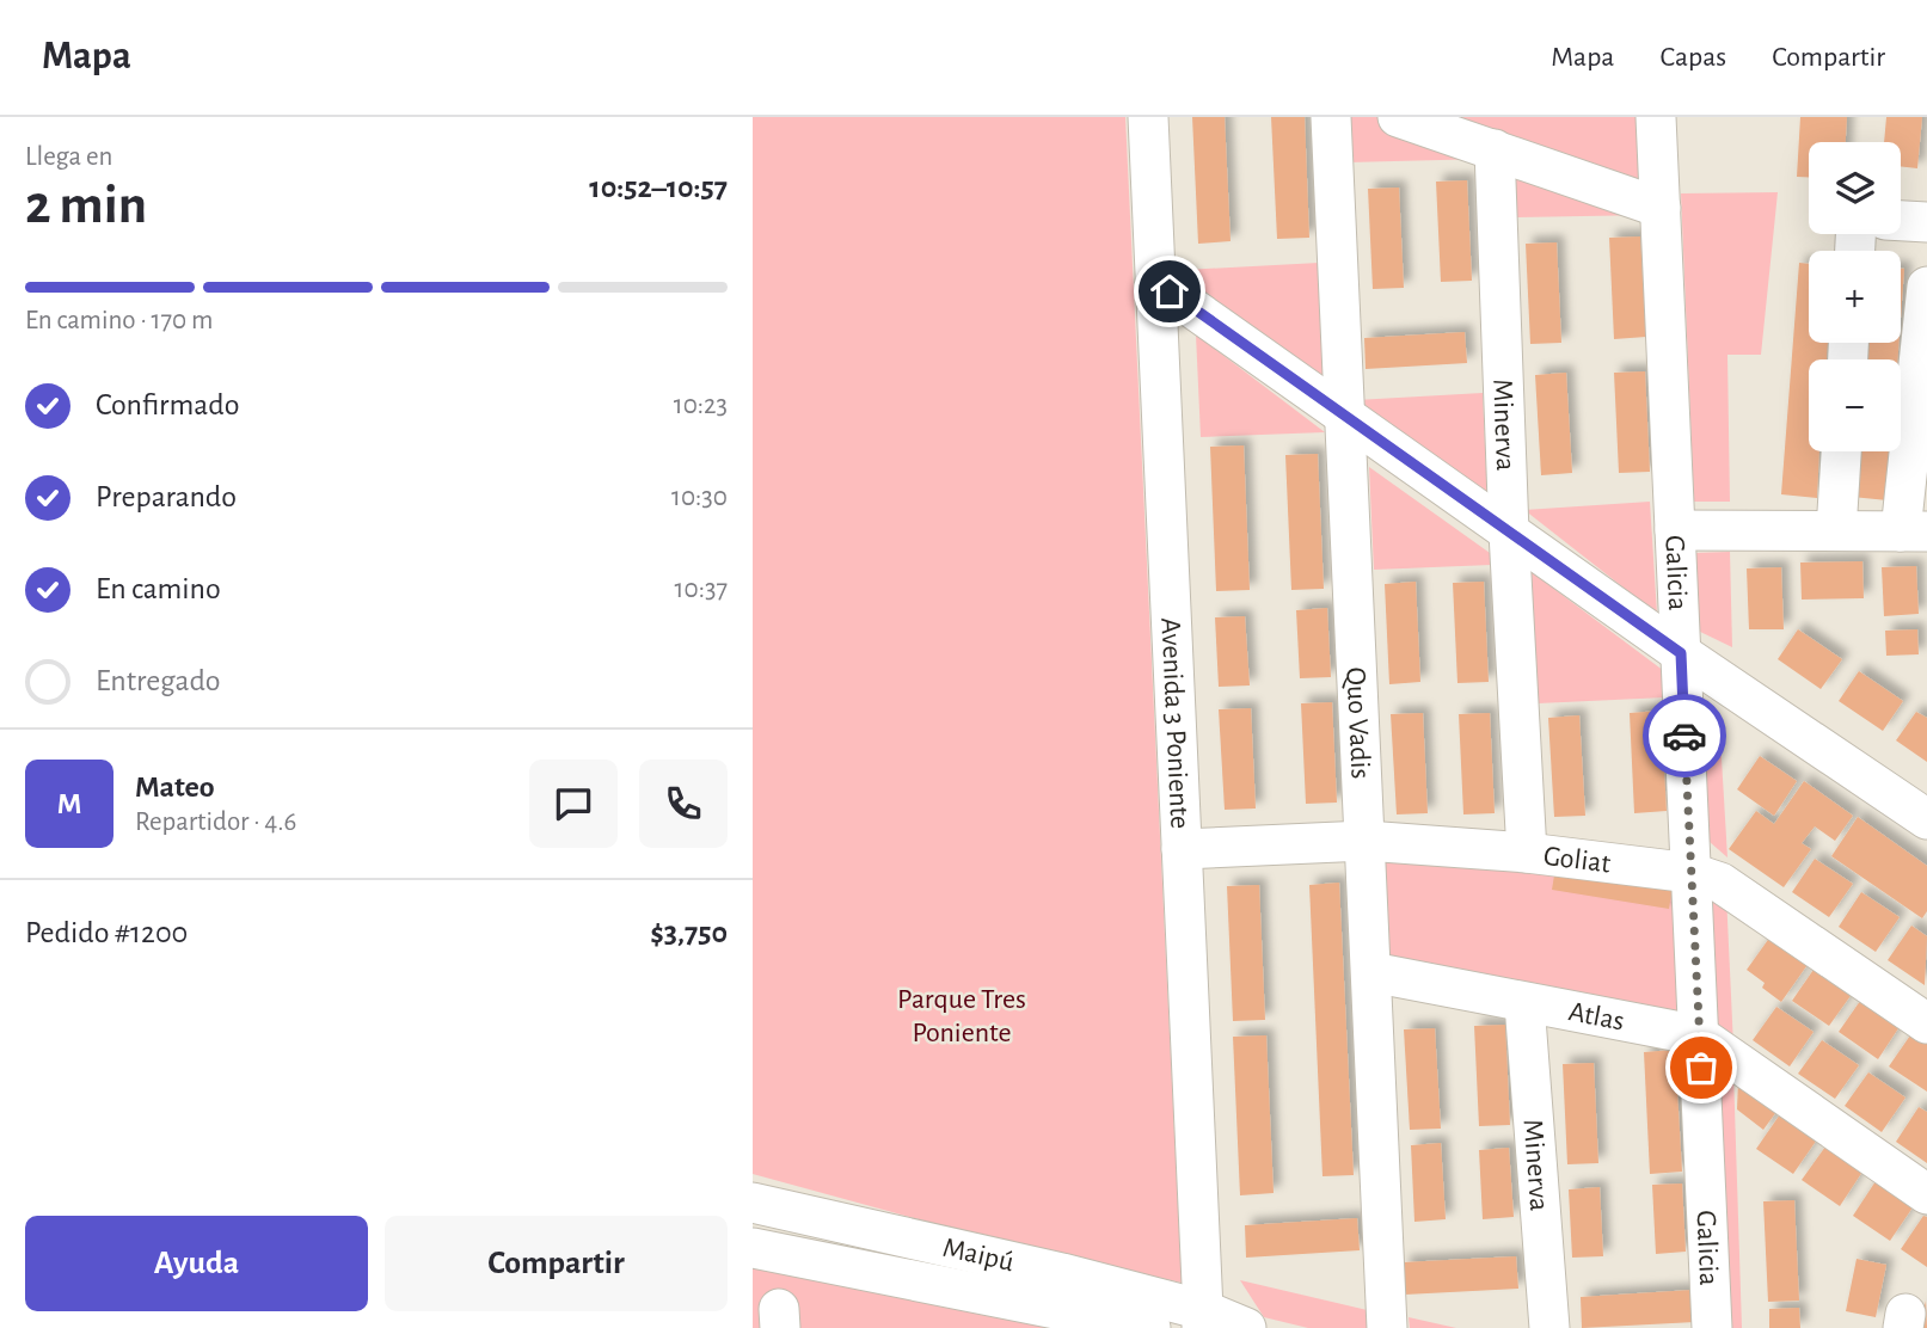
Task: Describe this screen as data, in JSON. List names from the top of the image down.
{
  "streets": {
    "street": [
      "Minerva",
      "Galicia",
      "Avenida 3 Poniente",
      "Quo Vadis",
      "Goliat",
      "Atlas",
      "Maipú"
    ]
  },
  "crossings": [
    ["Minerva", "Goliat"],
    ["Minerva", "Atlas"],
    ["Galicia", "Goliat"],
    ["Galicia", "Atlas"],
    ["Avenida 3 Poniente", "Goliat"],
    ["Avenida 3 Poniente", "Maipú"],
    ["Quo Vadis", "Goliat"],
    ["Quo Vadis", "Atlas"]
  ],
  "parks": ["Parque Tres Poniente"],
  "page": {
    "header": "Mapa",
    "nav": ["Mapa", "Capas", "Compartir"],
    "heading": ["2 min", "Llega en", "10:52–10:57"],
    "panel": [
      "Mateo",
      "Repartidor · 4.6",
      "Pedido #1200",
      "$3,750"
    ],
    "map_buttons": ["+", "−"],
    "bar": "En camino · 170 m",
    "list": [
      ["Confirmado", "10:23"],
      ["Preparando", "10:30"],
      ["En camino", "10:37"],
      "Entregado"
    ],
    "round": "M",
    "buttons": ["Ayuda", "Compartir"]
  }
}
